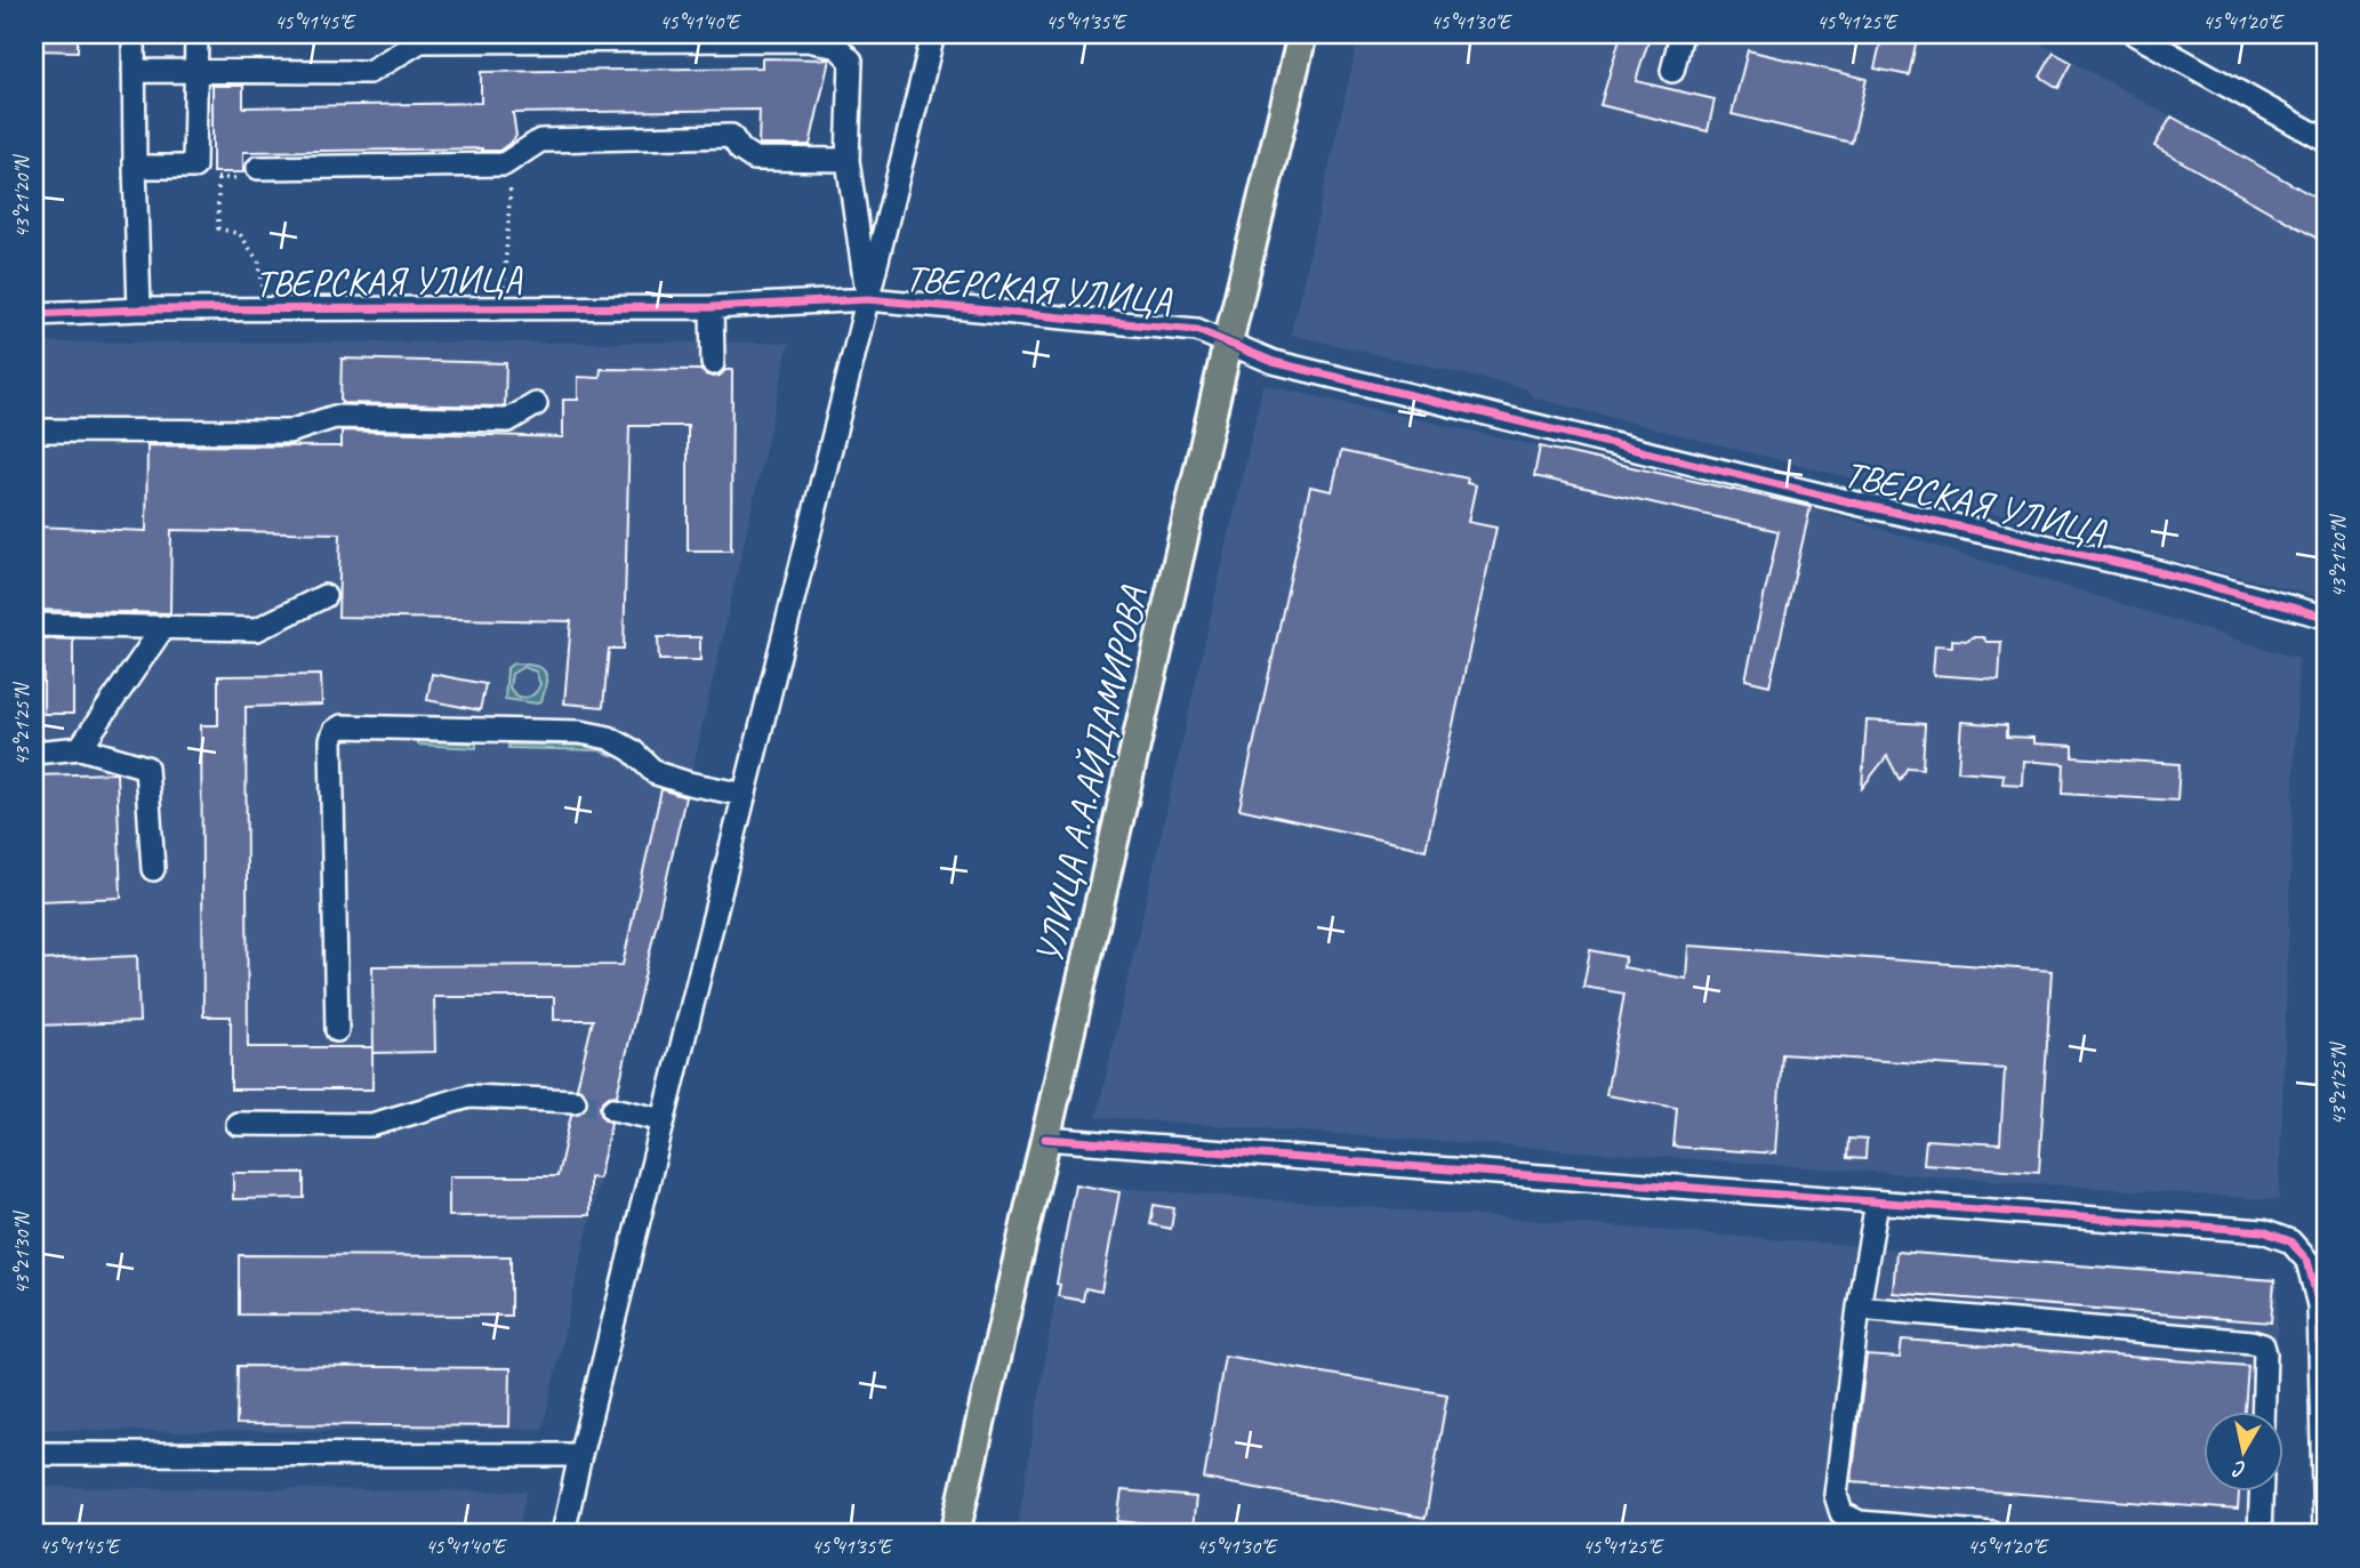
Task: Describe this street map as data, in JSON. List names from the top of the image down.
{
  "streets": {
    "main road": ["УЛИЦА А.А.АЙДАМИРОВА"],
    "street": ["ТВЕРСКАЯ УЛИЦА"]
  },
  "crossings": [
    ["ТВЕРСКАЯ УЛИЦА", "УЛИЦА А.А.АЙДАМИРОВА"]
  ],
  "north": "bottom",
  "coordinates": [
    "45°41'45\"E",
    "45°41'40\"E",
    "45°41'35\"E",
    "45°41'30\"E",
    "45°41'25\"E",
    "45°41'20\"E",
    "43°21'20\"N",
    "43°21'25\"N",
    "43°21'30\"N"
  ]
}
